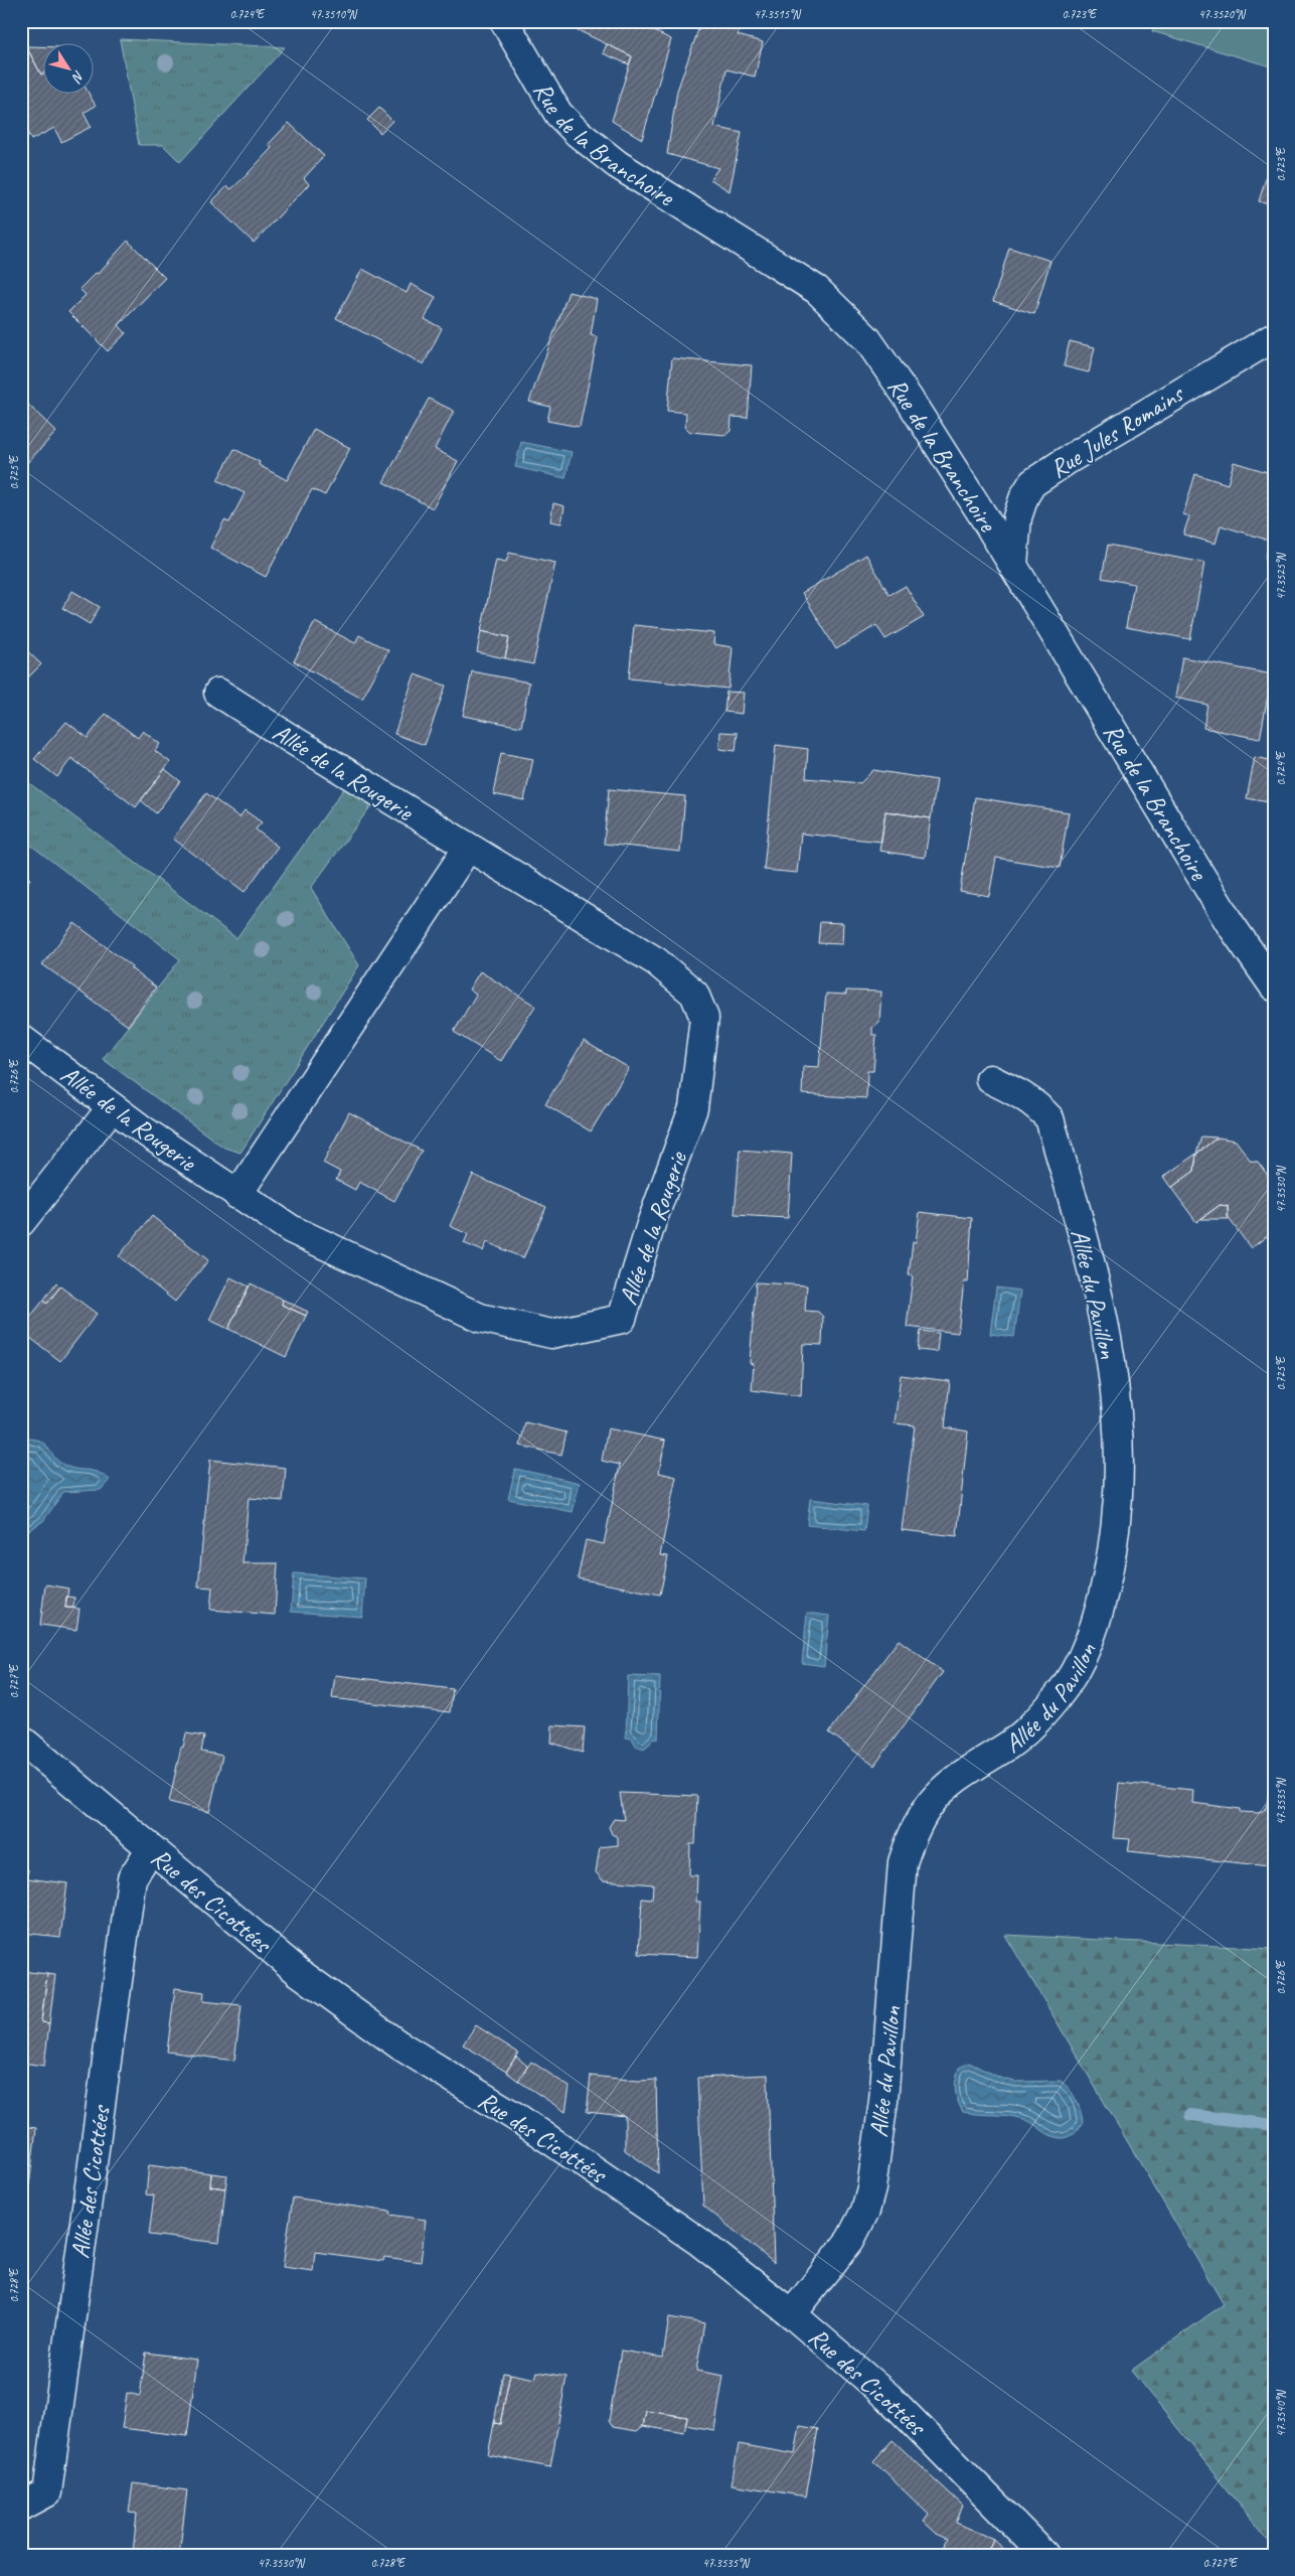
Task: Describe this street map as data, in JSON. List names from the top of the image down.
{
  "streets": {
    "street": [
      "Rue de la Branchoire",
      "Rue Jules Romains",
      "Allée de la Rougerie",
      "Allée du Pavillon",
      "Rue des Cicottées",
      "Allée des Cicottées"
    ]
  },
  "crossings": [
    ["Rue de la Branchoire", "Rue Jules Romains"],
    ["Allée du Pavillon", "Rue des Cicottées"],
    ["Rue des Cicottées", "Allée des Cicottées"]
  ],
  "north": "bottom right",
  "coordinates": [
    "0.724°E",
    "47.3510°N",
    "47.3515°N",
    "0.723°E",
    "47.3520°N",
    "0.725°E",
    "47.3525°N",
    "0.726°E",
    "47.3530°N",
    "0.727°E",
    "47.3535°N",
    "0.728°E",
    "47.3540°N"
  ]
}
